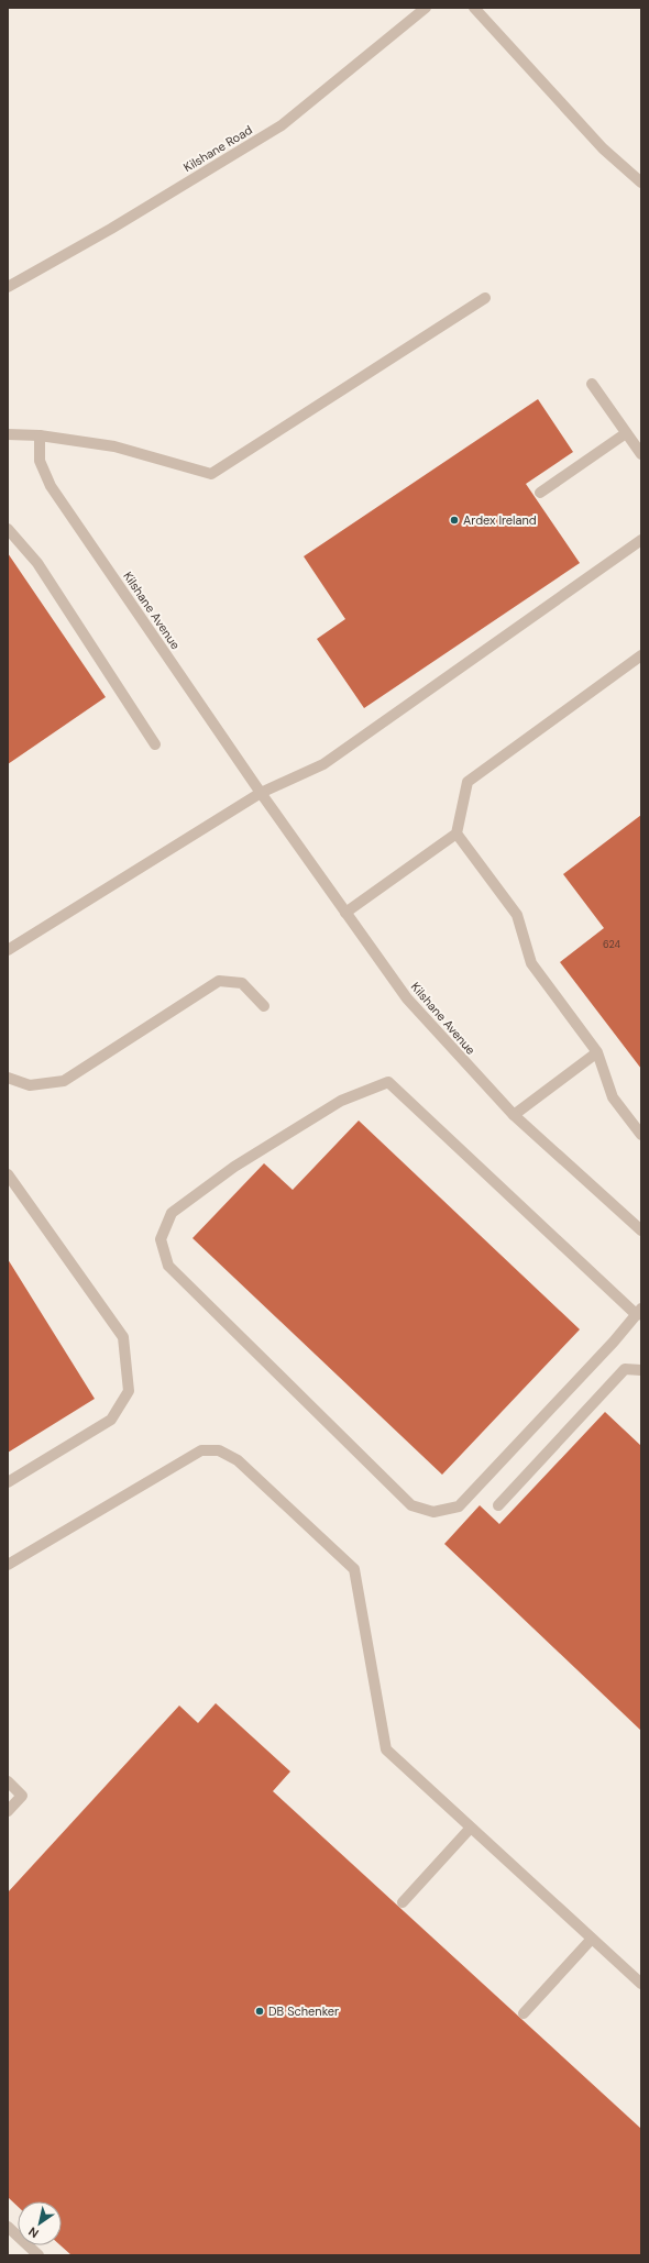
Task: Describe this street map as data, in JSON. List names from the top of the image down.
{
  "streets": {
    "street": ["Kilshane Road", "Kilshane Avenue"]
  },
  "places": ["Ardex Ireland", "DB Schenker"],
  "house_numbers": ["624"],
  "north": "bottom left"
}
